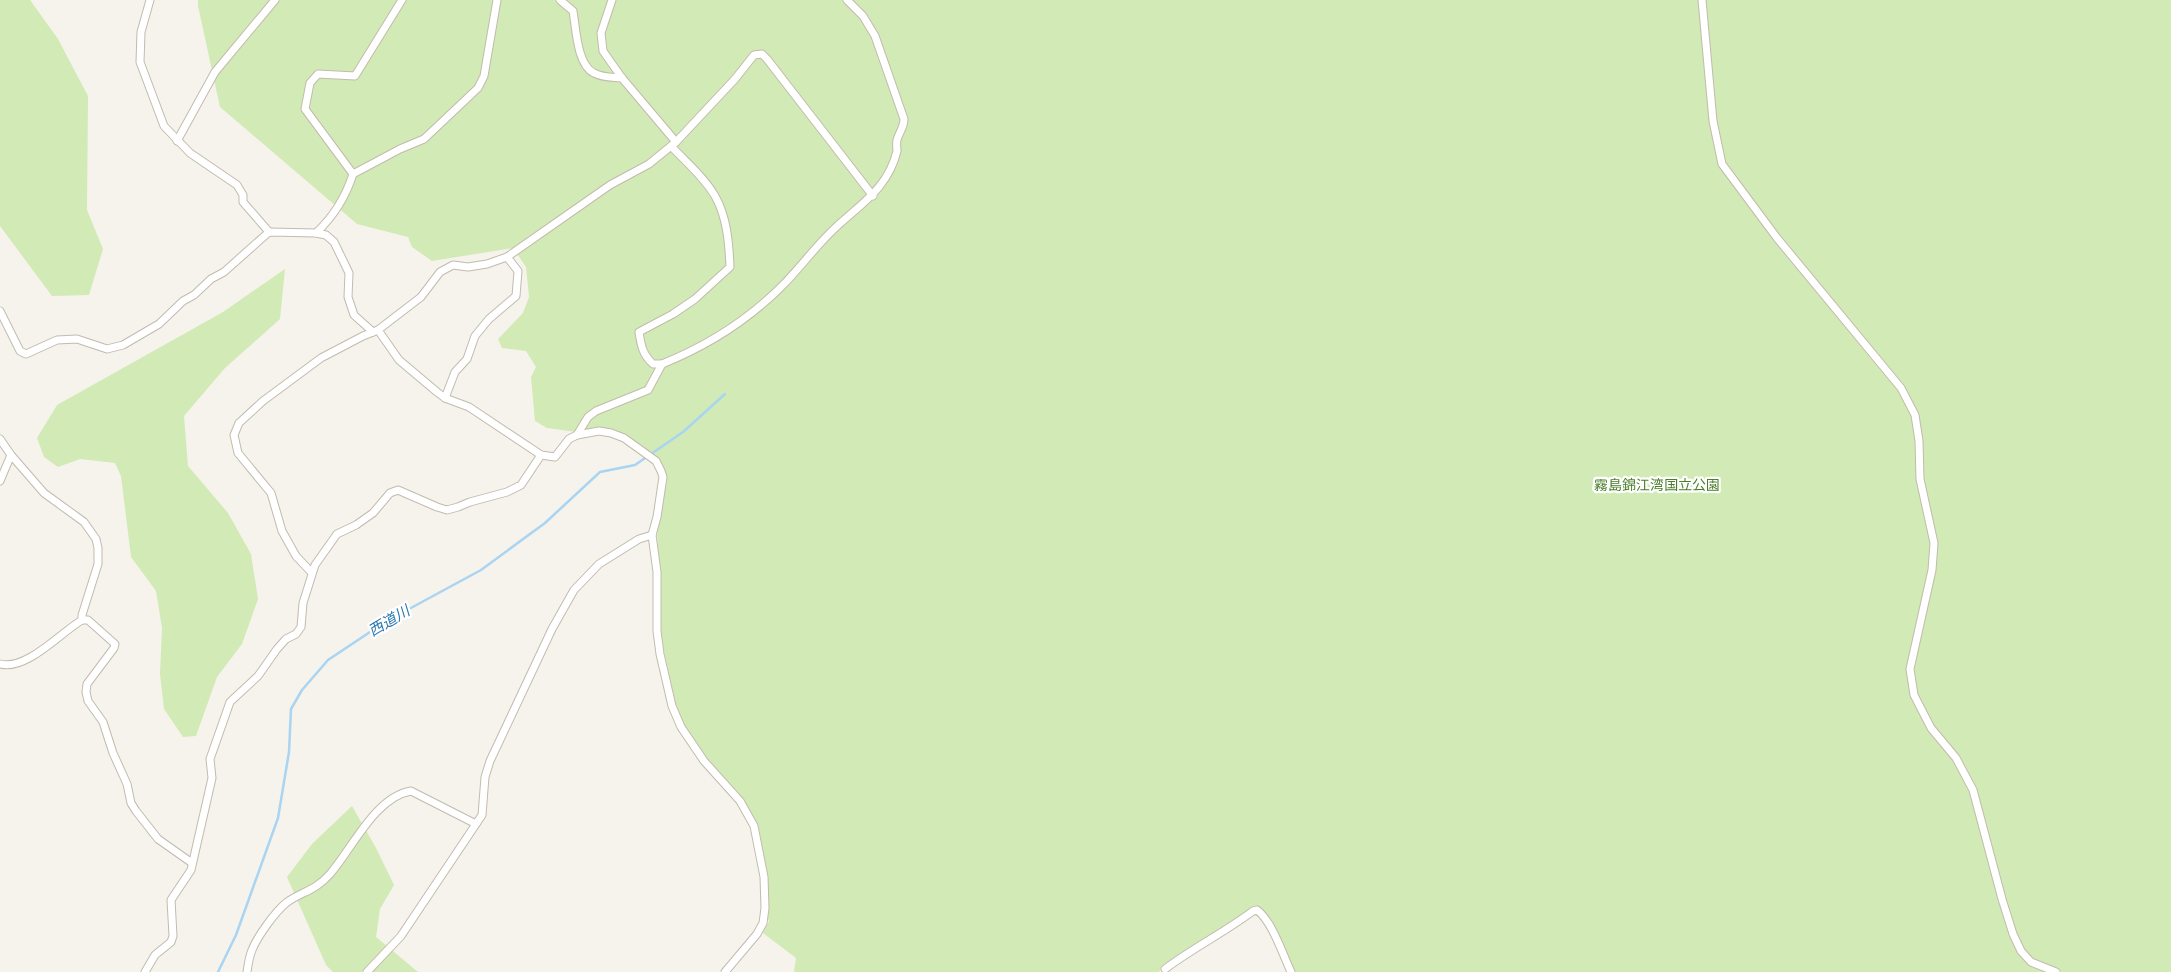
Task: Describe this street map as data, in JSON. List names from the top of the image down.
{
  "water": ["西道川"],
  "parks": ["霧島錦江湾国立公園"]
}
